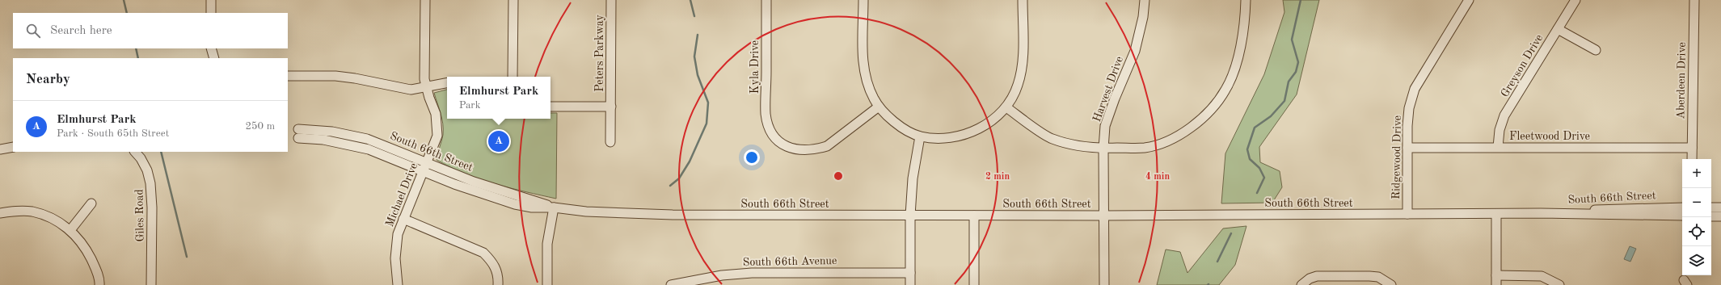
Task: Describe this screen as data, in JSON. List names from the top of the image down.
{
  "streets": {
    "street": [
      "Peters Parkway",
      "Greyson Drive",
      "Kyla Drive",
      "Aberdeen Drive",
      "Harvest Drive",
      "Fleetwood Drive",
      "South 66th Street",
      "Ridgewood Drive",
      "Michael Drive",
      "Giles Road",
      "South 66th Avenue"
    ]
  },
  "crossings": [
    ["Greyson Drive", "Fleetwood Drive"],
    ["Aberdeen Drive", "Fleetwood Drive"],
    ["Harvest Drive", "South 66th Street"],
    ["Fleetwood Drive", "Ridgewood Drive"],
    ["South 66th Street", "Ridgewood Drive"],
    ["South 66th Street", "Michael Drive"]
  ],
  "page": {
    "search": "Search here",
    "heading": "Nearby",
    "popup": ["Elmhurst Park", "Park"],
    "list": [
      {
        "mark": "A",
        "name": "Elmhurst Park",
        "note": "Park · South 65th Street",
        "value": "250 m"
      }
    ],
    "pins": "A",
    "map_buttons": ["+", "−"]
  },
  "rings": ["2 min", "4 min"]
}
